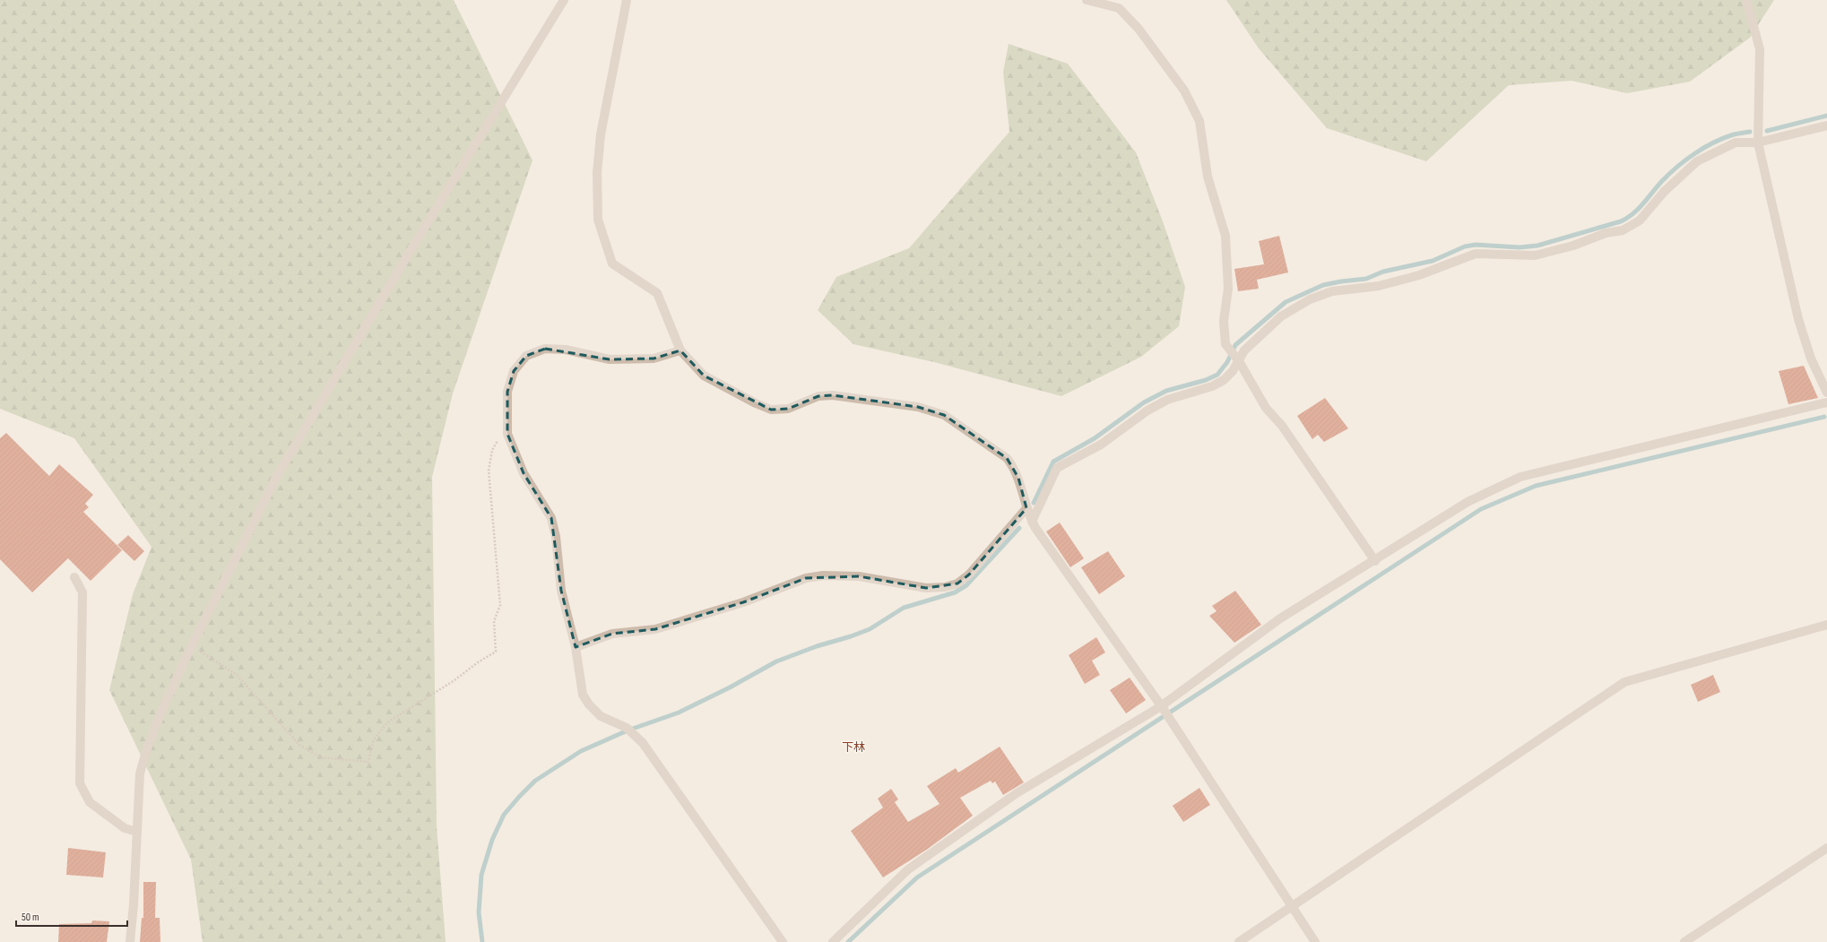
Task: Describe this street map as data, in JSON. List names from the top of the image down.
{
  "districts": ["下林"],
  "scale_bar": "50 m"
}
